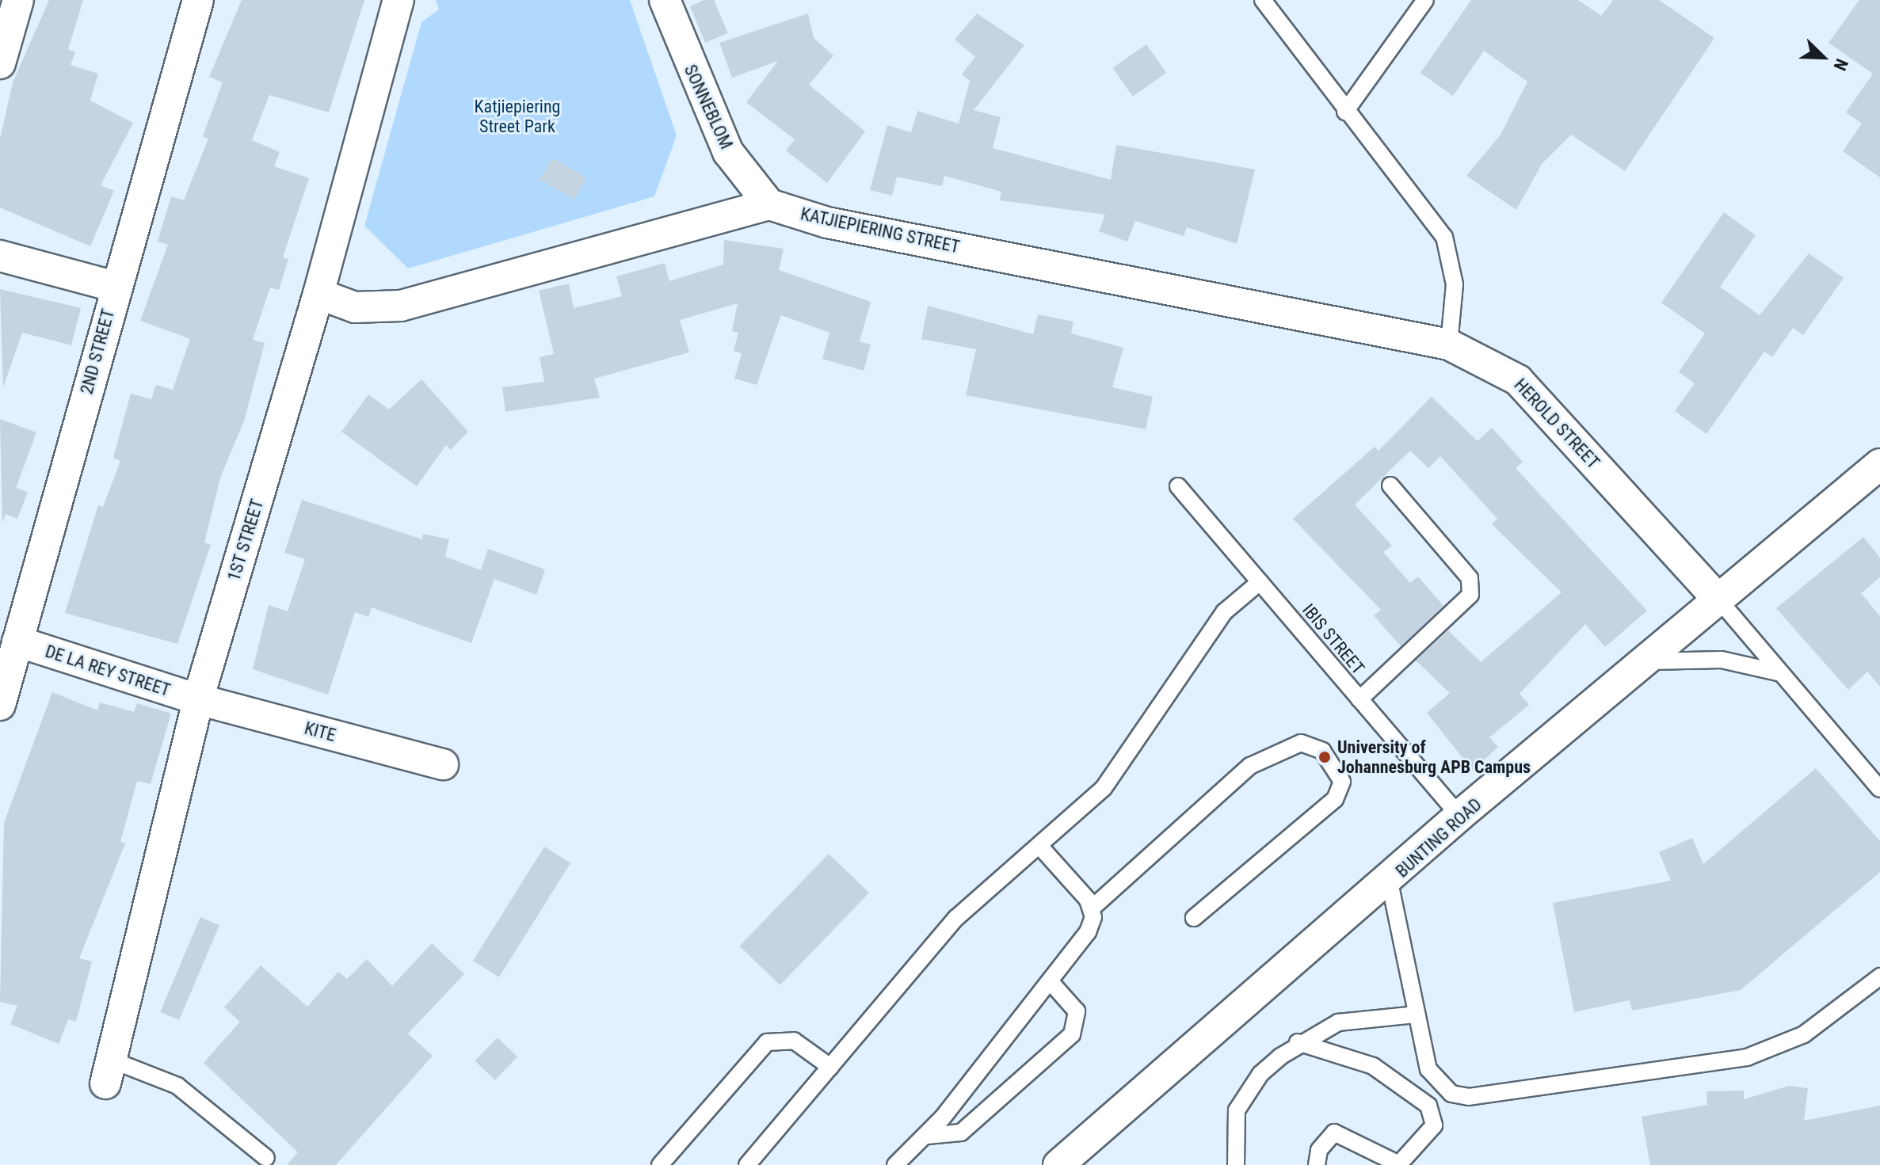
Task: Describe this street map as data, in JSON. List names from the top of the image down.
{
  "streets": {
    "street": [
      "SONNEBLOM",
      "KATJIEPIERING STREET",
      "2ND STREET",
      "HEROLD STREET",
      "1ST STREET",
      "DE LA REY STREET",
      "KITE",
      "BUNTING ROAD"
    ],
    "lane": ["IBIS STREET"]
  },
  "crossings": [
    ["SONNEBLOM", "KATJIEPIERING STREET"],
    ["KATJIEPIERING STREET", "HEROLD STREET"],
    ["2ND STREET", "DE LA REY STREET"],
    ["HEROLD STREET", "BUNTING ROAD"],
    ["1ST STREET", "DE LA REY STREET"],
    ["1ST STREET", "KITE"],
    ["IBIS STREET", "BUNTING ROAD"],
    ["DE LA REY STREET", "KITE"]
  ],
  "parks": ["Katjiepiering Street Park"],
  "places": ["University of Johannesburg APB Campus"],
  "north": "bottom right"
}
